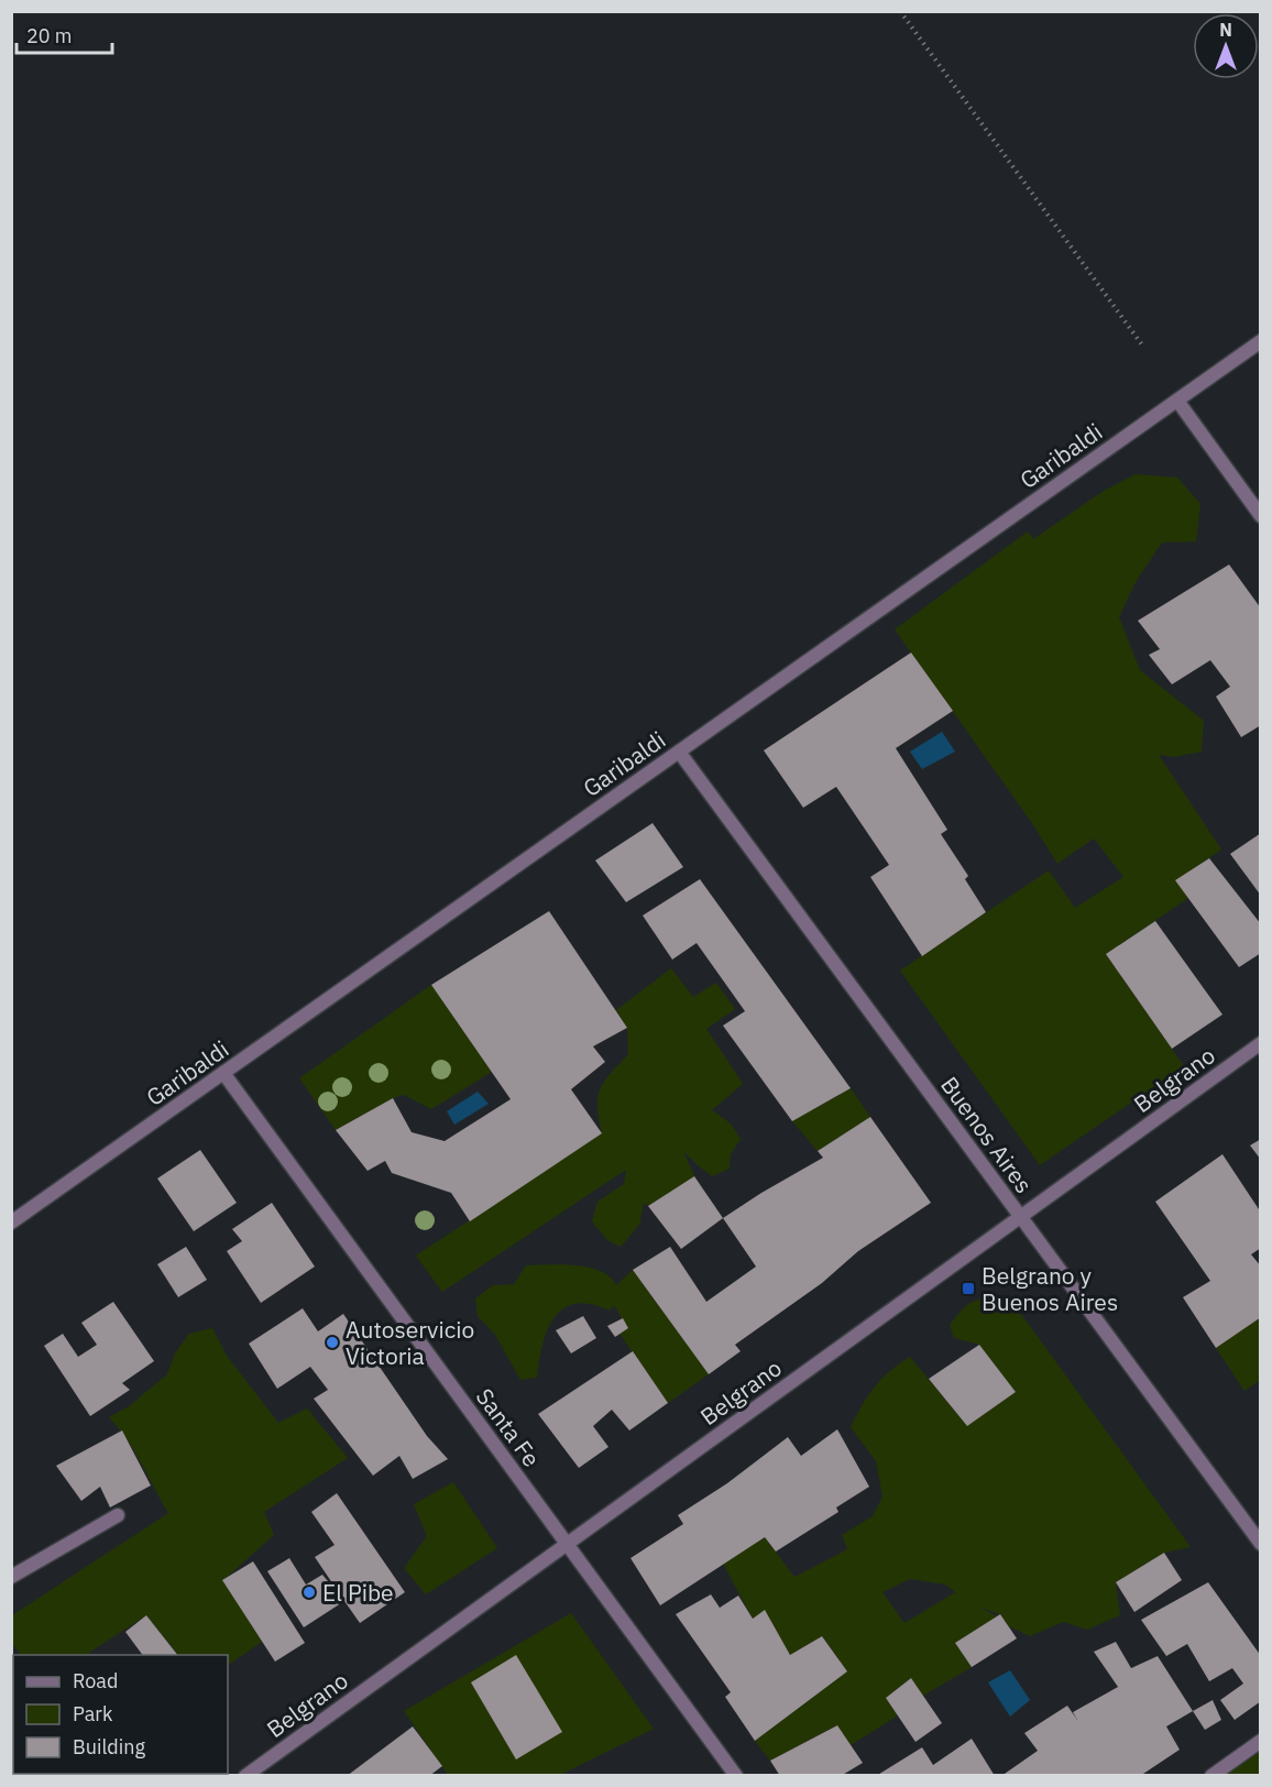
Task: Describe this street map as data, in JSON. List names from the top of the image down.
{
  "streets": {
    "street": [
      "Garibaldi",
      "Belgrano",
      "Buenos Aires",
      "Santa Fe"
    ]
  },
  "crossings": [
    ["Garibaldi", "Buenos Aires"],
    ["Garibaldi", "Santa Fe"],
    ["Belgrano", "Buenos Aires"],
    ["Belgrano", "Santa Fe"]
  ],
  "places": {
    "transit": ["Belgrano y Buenos Aires"],
    "other": ["Autoservicio Victoria", "El Pibe"]
  },
  "legend": ["Road", "Park", "Building"],
  "scale_bar": "20 m",
  "north": "top"
}
